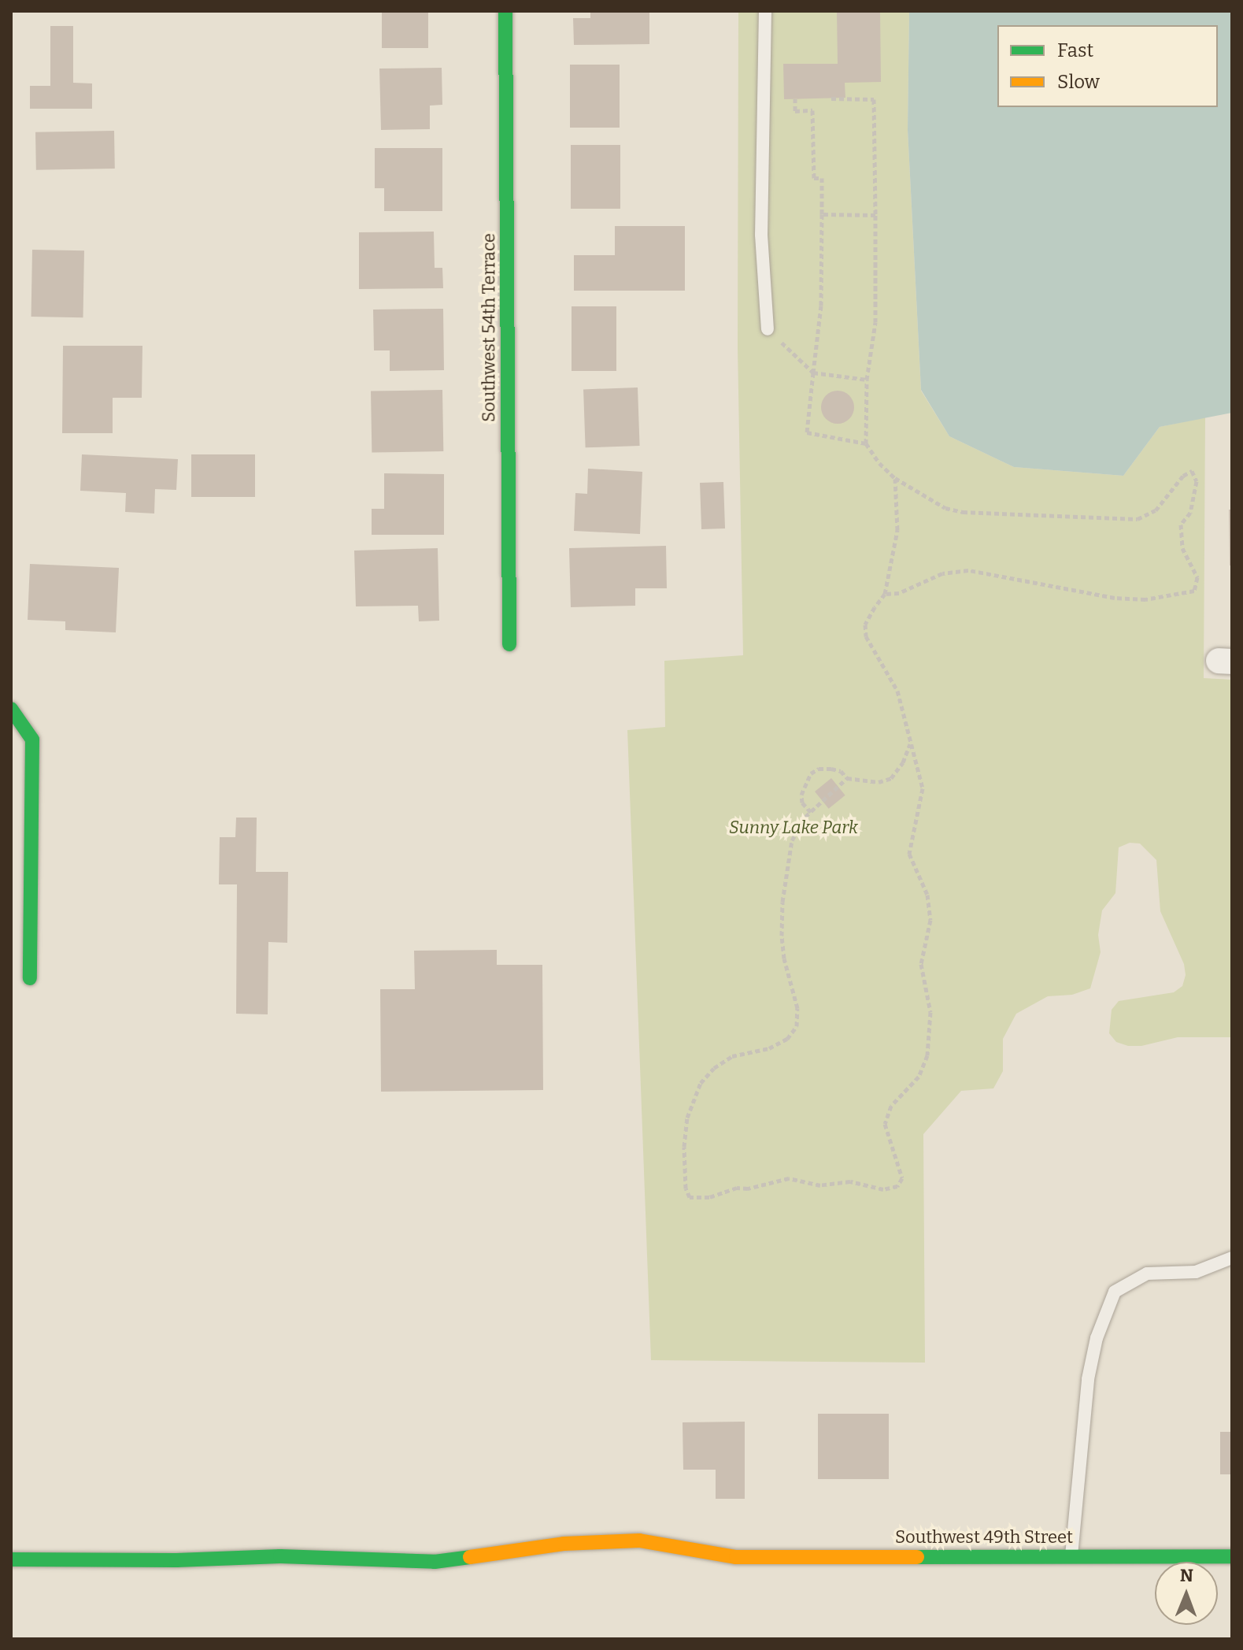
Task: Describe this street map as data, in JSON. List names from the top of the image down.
{
  "streets": {
    "street": ["Southwest 54th Terrace", "Southwest 49th Street"]
  },
  "parks": ["Sunny Lake Park"],
  "legend": ["Fast", "Slow"],
  "north": "top"
}
